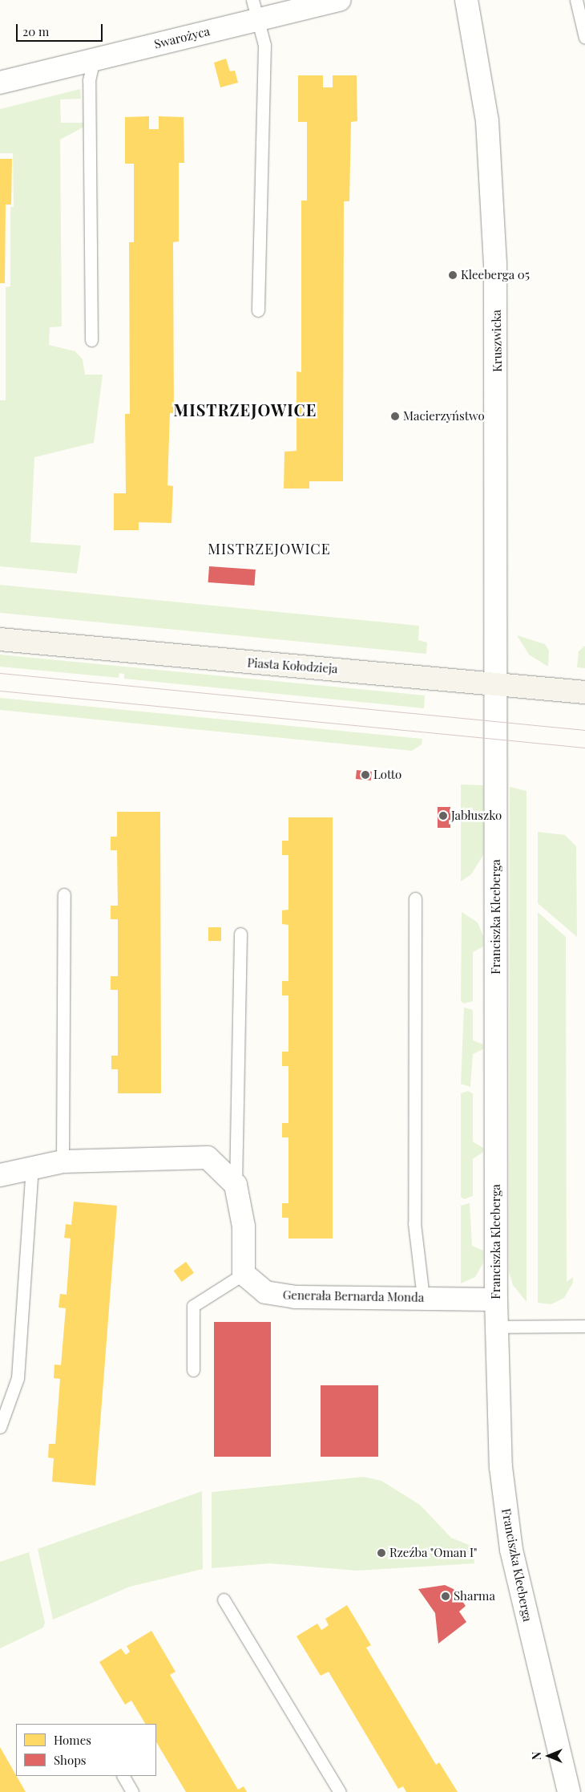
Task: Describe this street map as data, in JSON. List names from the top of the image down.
{
  "streets": {
    "street": [
      "Swarożyca",
      "Kruszwicka",
      "Piasta Kołodzieja",
      "Franciszka Kleeberga",
      "Generała Bernarda Monda"
    ]
  },
  "crossings": [
    ["Kruszwicka", "Piasta Kołodzieja"],
    ["Kruszwicka", "Franciszka Kleeberga"],
    ["Piasta Kołodzieja", "Franciszka Kleeberga"],
    ["Franciszka Kleeberga", "Generała Bernarda Monda"]
  ],
  "districts": ["MISTRZEJOWICE", "MISTRZEJOWICE"],
  "places": [
    "Kleeberga 05",
    "Macierzyństwo",
    "Lotto",
    "Jabłuszko",
    "Rzeźba \"Oman I\"",
    "Sharma"
  ],
  "legend": ["Homes", "Shops"],
  "scale_bar": "20 m",
  "north": "left"
}
